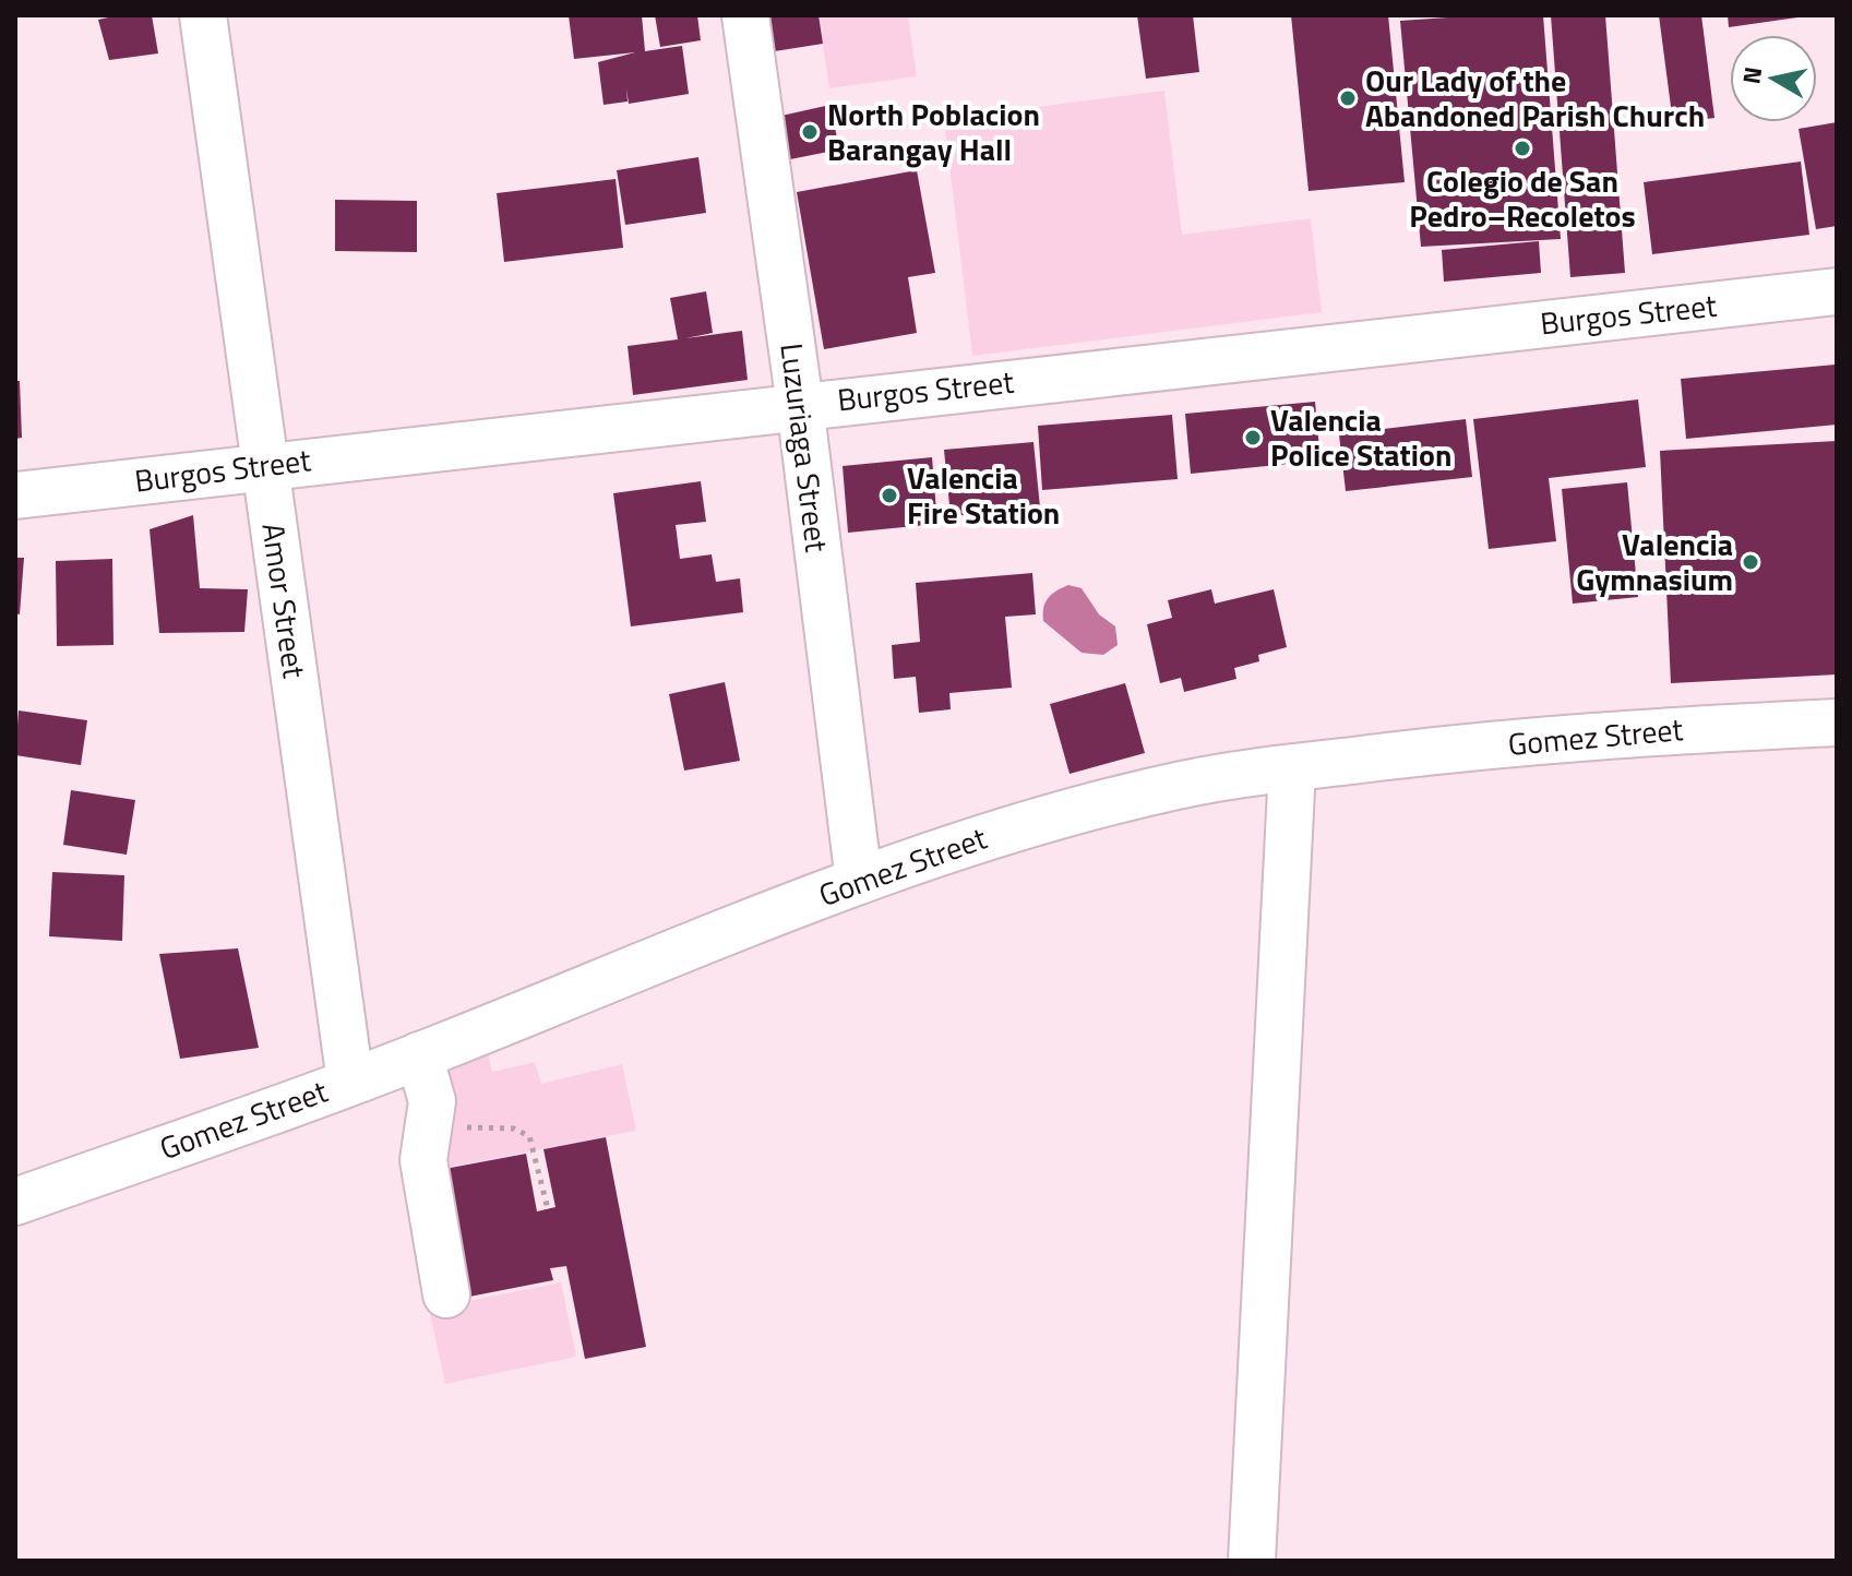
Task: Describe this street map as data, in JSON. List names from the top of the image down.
{
  "streets": {
    "street": [
      "Burgos Street",
      "Luzuriaga Street",
      "Amor Street",
      "Gomez Street"
    ]
  },
  "crossings": [
    ["Burgos Street", "Luzuriaga Street"],
    ["Burgos Street", "Amor Street"],
    ["Luzuriaga Street", "Gomez Street"],
    ["Amor Street", "Gomez Street"]
  ],
  "places": [
    "Our Lady of the Abandoned Parish Church",
    "North Poblacion Barangay Hall",
    "Colegio de San Pedro–Recoletos",
    "Valencia Police Station",
    "Valencia Fire Station",
    "Valencia Gymnasium"
  ],
  "north": "left"
}
